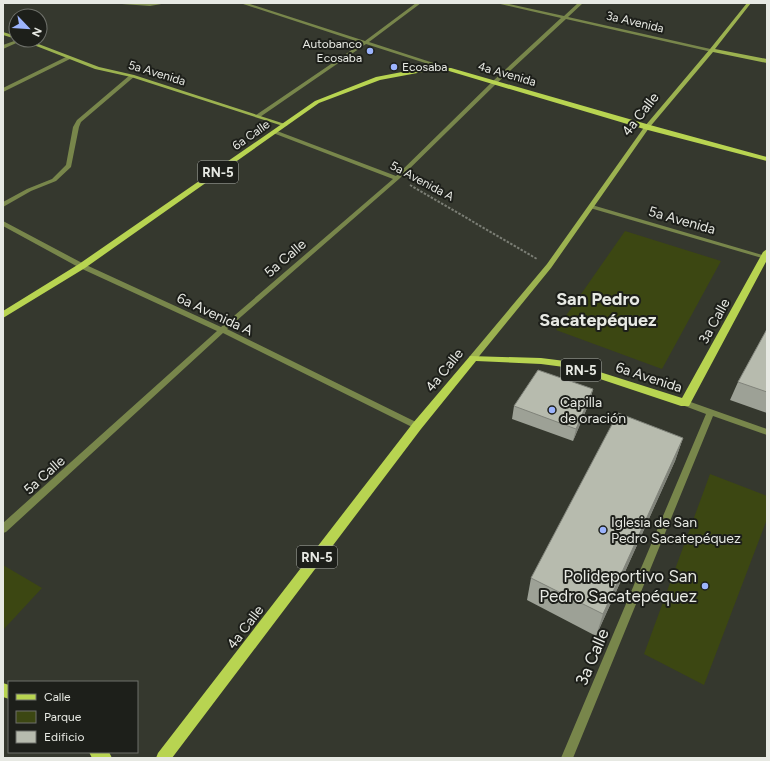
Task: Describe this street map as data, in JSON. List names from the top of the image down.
{
  "streets": {
    "main road": [
      "3a Avenida",
      "5a Avenida",
      "4a Avenida",
      "4a Calle",
      "6a Calle",
      "RN-5",
      "3a Calle",
      "6a Avenida"
    ],
    "street": ["5a Avenida A", "5a Calle", "6a Avenida A"]
  },
  "crossings": [
    ["3a Avenida", "4a Calle"],
    ["3a Avenida", "5a Calle"],
    ["5a Avenida", "4a Calle"],
    ["5a Avenida", "6a Calle"],
    ["5a Avenida", "3a Calle"],
    ["4a Avenida", "4a Calle"],
    ["4a Avenida", "6a Calle"],
    ["4a Avenida", "5a Calle"],
    ["4a Calle", "5a Avenida A"],
    ["4a Calle", "6a Avenida A"],
    ["4a Calle", "6a Avenida"],
    ["6a Calle", "5a Avenida A"],
    ["6a Calle", "6a Avenida A"],
    ["5a Avenida A", "5a Calle"],
    ["5a Calle", "6a Avenida A"],
    ["3a Calle", "6a Avenida"]
  ],
  "districts": ["San Pedro Sacatepéquez"],
  "places": [
    "Autobanco Ecosaba",
    "Ecosaba",
    "Capilla de oración",
    "Iglesia de San Pedro Sacatepéquez",
    "Polideportivo San Pedro Sacatepéquez"
  ],
  "legend": ["Calle", "Parque", "Edificio"],
  "north": "bottom right"
}
